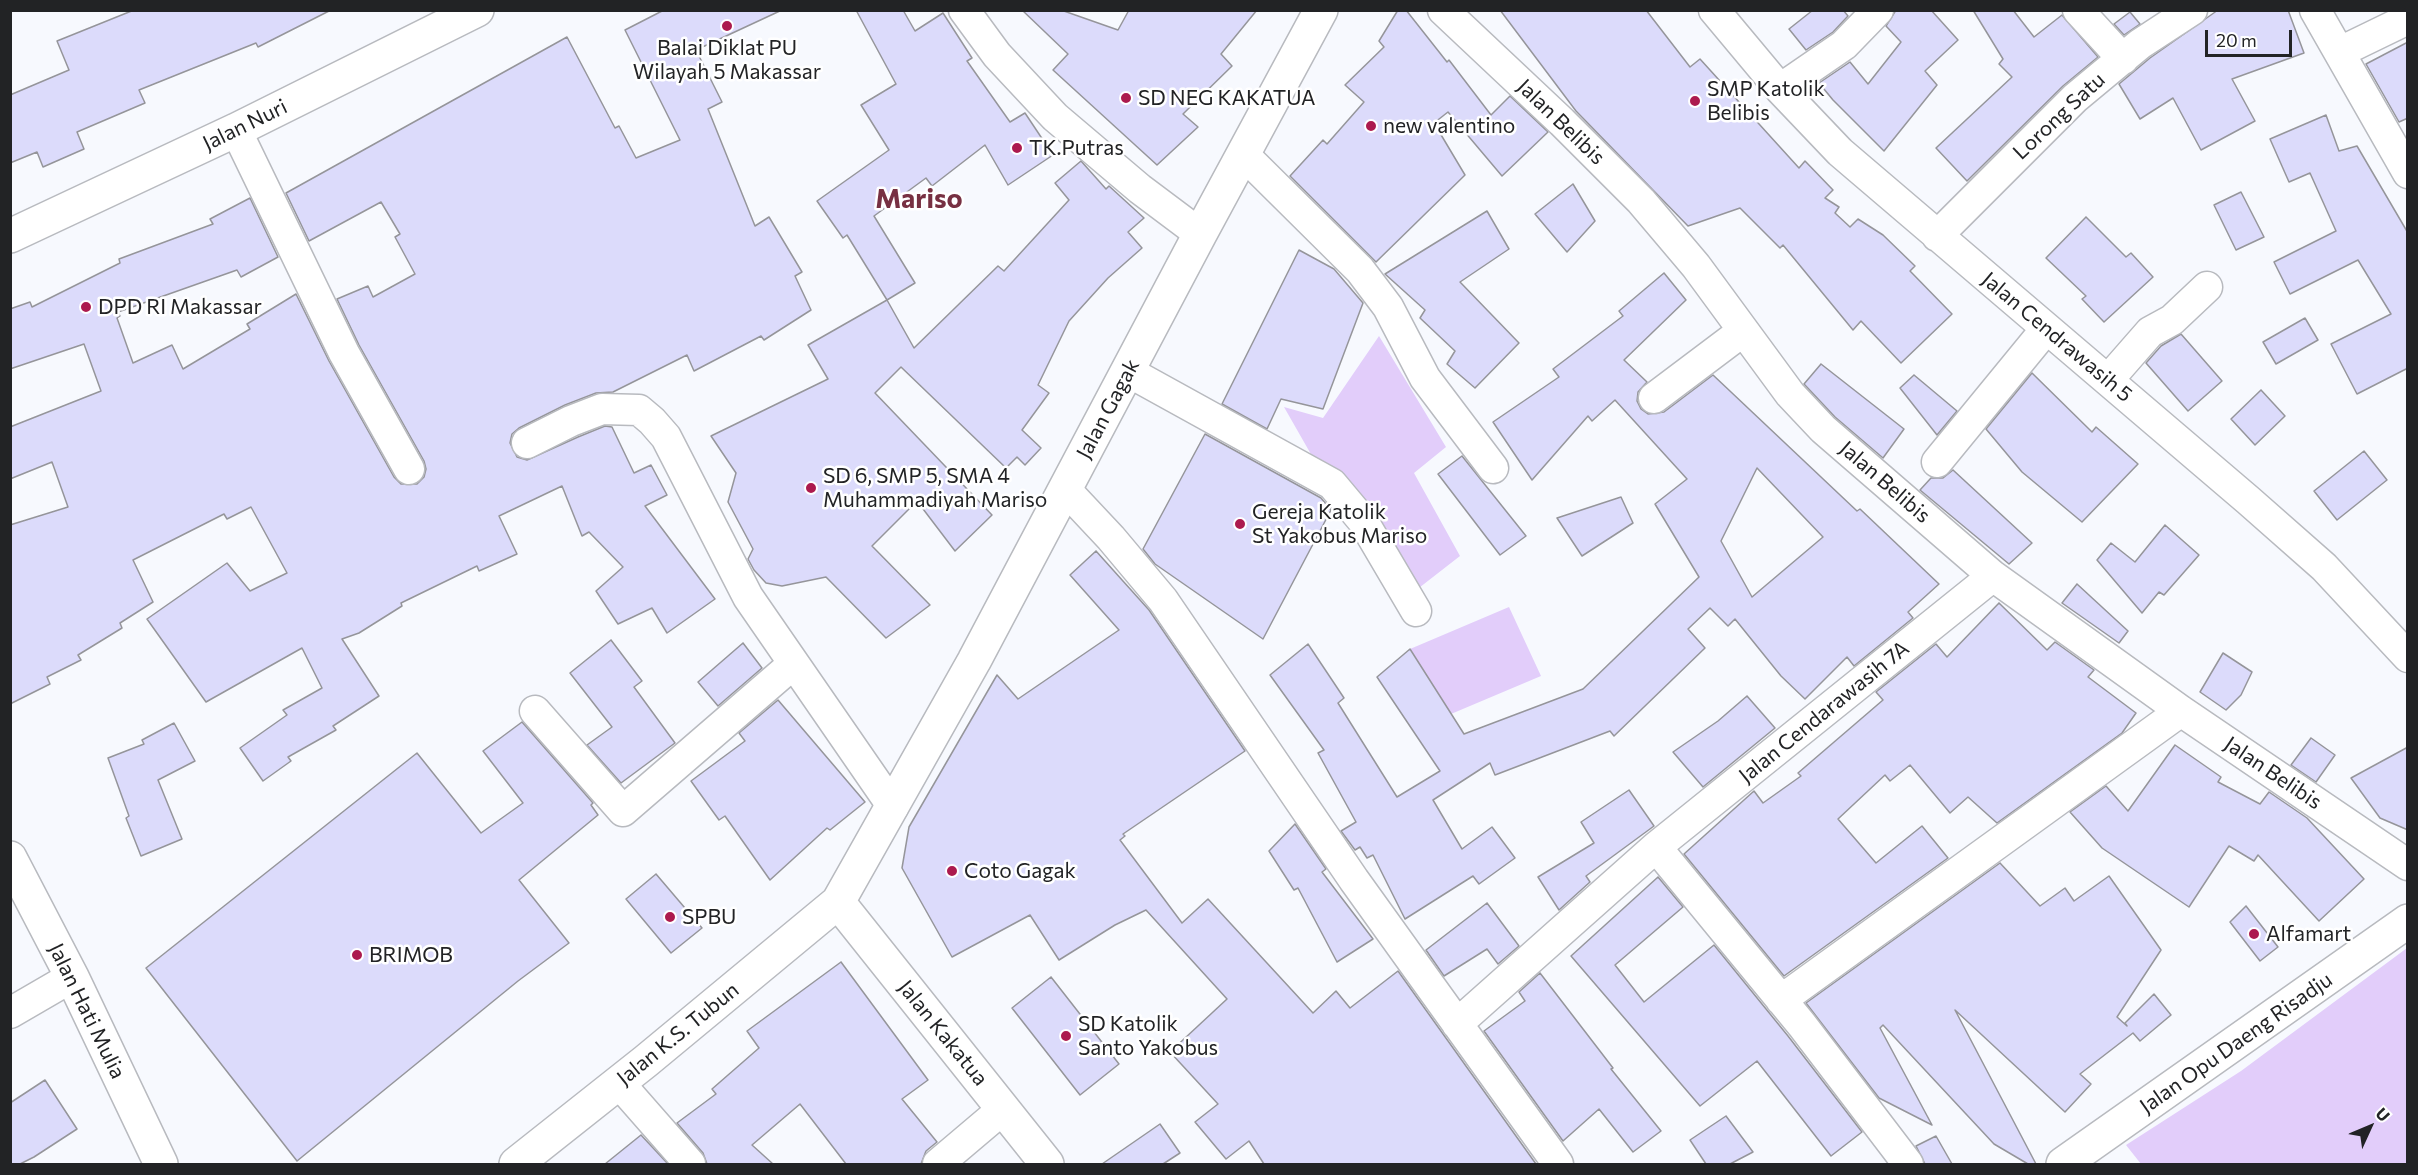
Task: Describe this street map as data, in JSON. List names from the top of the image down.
{
  "streets": {
    "main road": [
      "Jalan Nuri",
      "Jalan Gagak",
      "Jalan Hati Mulia",
      "Jalan Kakatua",
      "Jalan K.S. Tubun",
      "Jalan Opu Daeng Risadju"
    ],
    "street": [
      "Lorong Satu",
      "Jalan Belibis",
      "Jalan Cendrawasih 5",
      "Jalan Cendarawasih 7A"
    ]
  },
  "crossings": [
    ["Lorong Satu", "Jalan Cendrawasih 5"],
    ["Jalan Belibis", "Jalan Cendarawasih 7A"],
    ["Jalan Gagak", "Jalan Kakatua"],
    ["Jalan Gagak", "Jalan K.S. Tubun"],
    ["Jalan Kakatua", "Jalan K.S. Tubun"]
  ],
  "districts": ["Mariso"],
  "places": [
    "Balai Diklat PU Wilayah 5 Makassar",
    "SD NEG KAKATUA",
    "SMP Katolik Belibis",
    "new valentino",
    "TK.Putras",
    "DPD RI Makassar",
    "SD 6, SMP 5, SMA 4 Muhammadiyah Mariso",
    "Gereja Katolik St Yakobus Mariso",
    "Coto Gagak",
    "SPBU",
    "Alfamart",
    "BRIMOB",
    "SD Katolik Santo Yakobus"
  ],
  "scale_bar": "20 m",
  "north": "top right"
}
